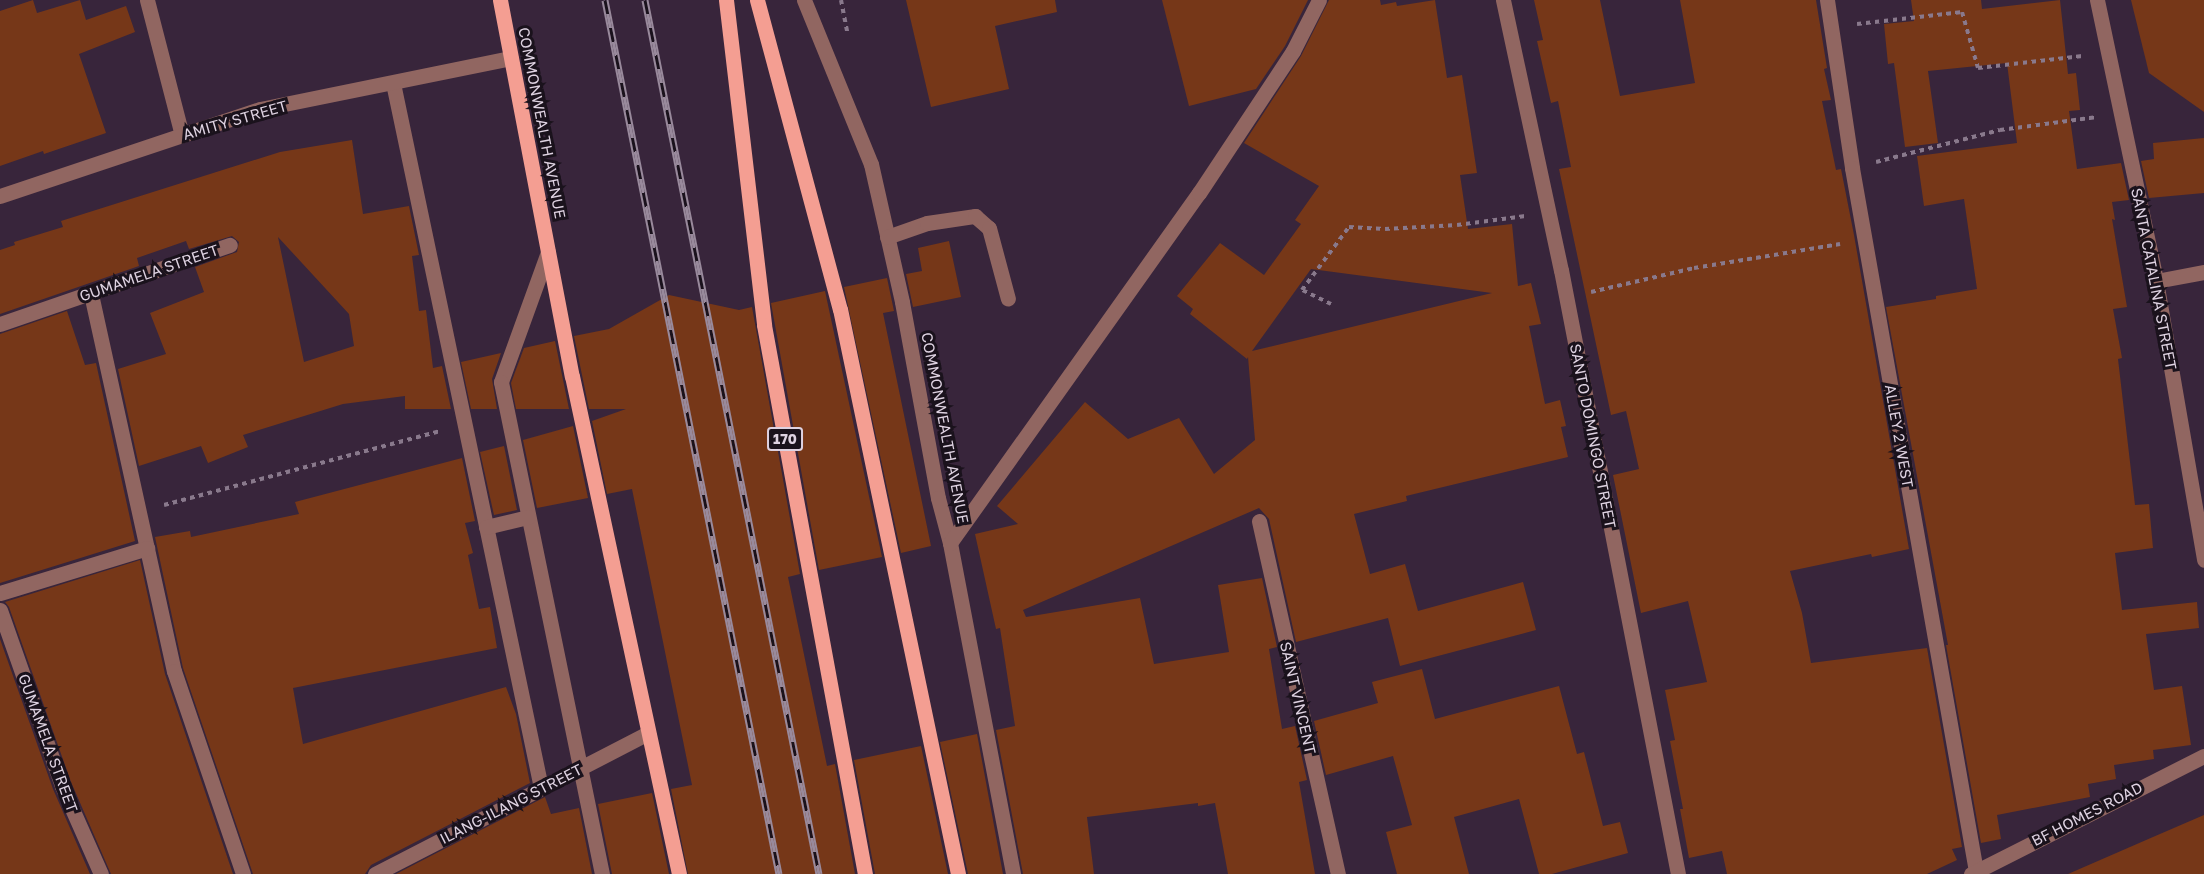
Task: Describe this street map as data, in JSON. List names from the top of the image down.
{
  "streets": {
    "main road": ["COMMONWEALTH AVENUE", "170"],
    "street": [
      "AMITY STREET",
      "GUMAMELA STREET",
      "SANTA CATALINA STREET",
      "SANTO DOMINGO STREET",
      "ALLEY 2 WEST",
      "SAINT VINCENT",
      "ILANG-ILANG STREET",
      "BF HOMES ROAD"
    ]
  },
  "crossings": [
    ["AMITY STREET", "COMMONWEALTH AVENUE"],
    ["COMMONWEALTH AVENUE", "ILANG-ILANG STREET"],
    ["ALLEY 2 WEST", "BF HOMES ROAD"]
  ]
}
